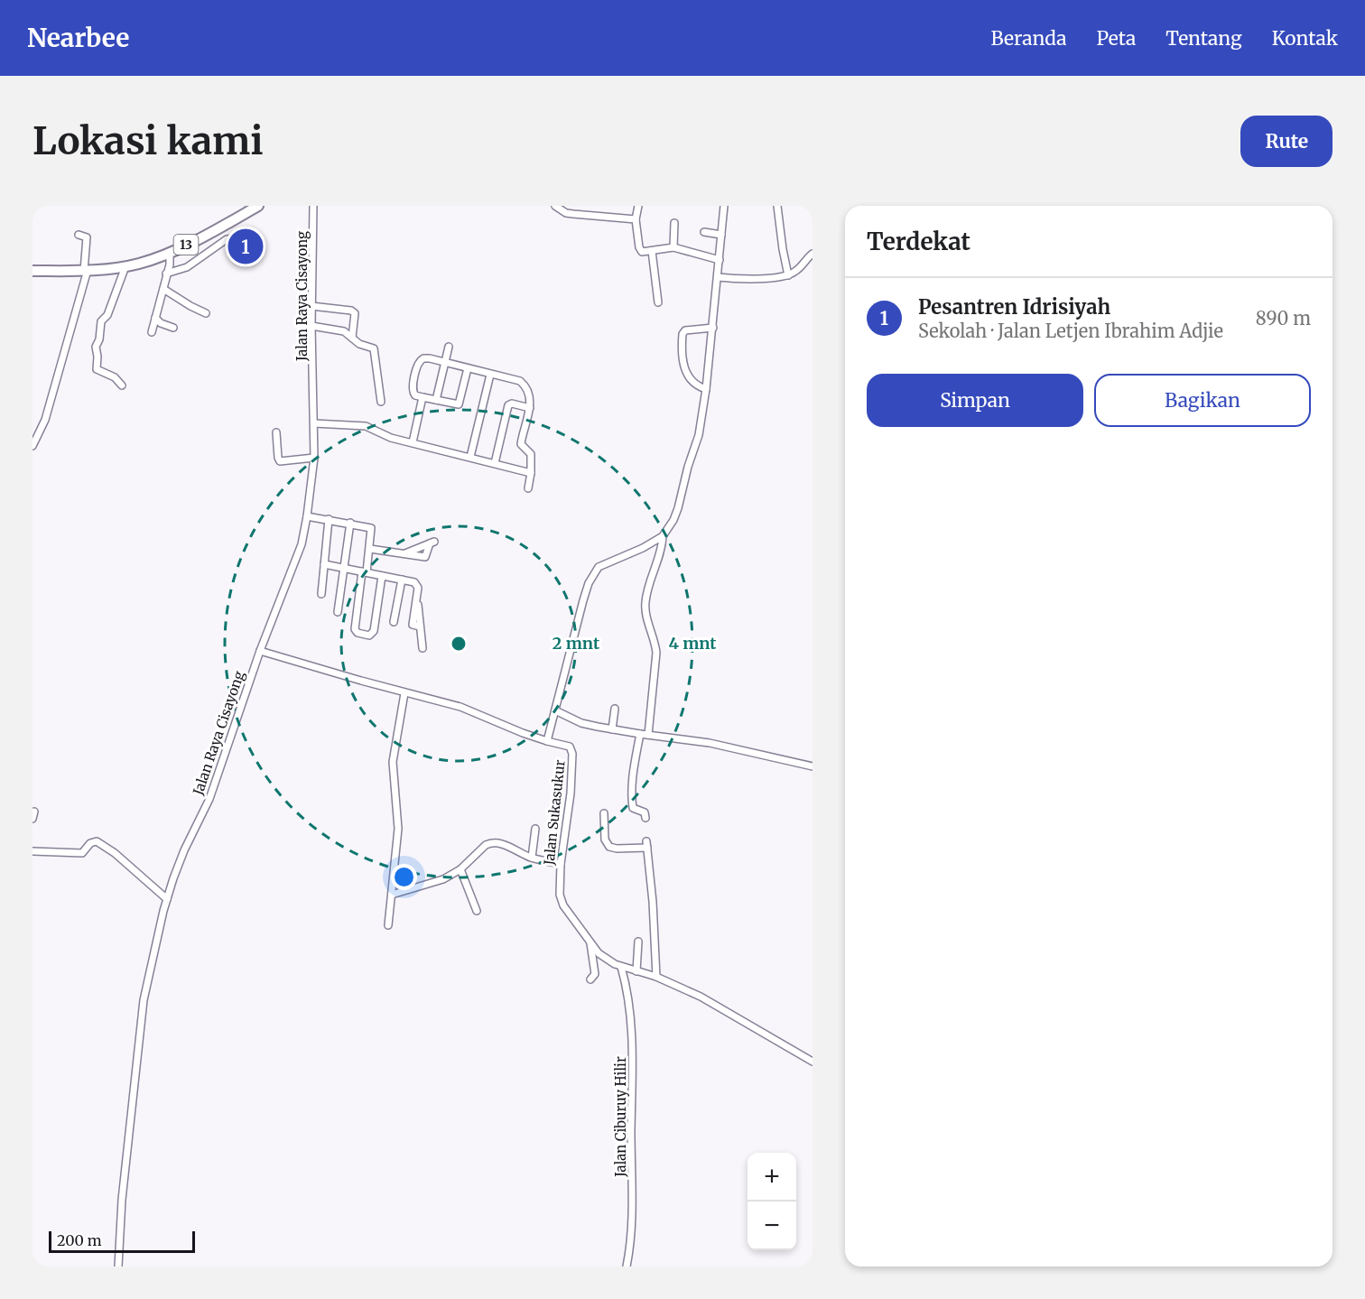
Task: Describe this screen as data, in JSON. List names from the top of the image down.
{
  "streets": {
    "highway": ["13"],
    "street": ["Jalan Raya Cisayong", "Jalan Sukasukur", "Jalan Ciburuy Hilir"]
  },
  "crossings": [
    ["Jalan Raya Cisayong", "Jalan Sukasukur"],
    ["Jalan Sukasukur", "Jalan Ciburuy Hilir"]
  ],
  "scale_bar": "200 m",
  "page": {
    "header": "Nearbee",
    "nav": [
      "Beranda",
      "Peta",
      "Tentang",
      "Kontak"
    ],
    "buttons": [
      "Rute",
      ["Simpan", "Bagikan"]
    ],
    "title": "Lokasi kami",
    "heading": "Terdekat",
    "pins": "1",
    "list": [
      {
        "mark": "1",
        "name": "Pesantren Idrisiyah",
        "note": "Sekolah · Jalan Letjen Ibrahim Adjie",
        "value": "890 m"
      }
    ],
    "map_buttons": ["+", "−"],
    "scale": "200 m"
  },
  "rings": ["2 mnt", "4 mnt"]
}
